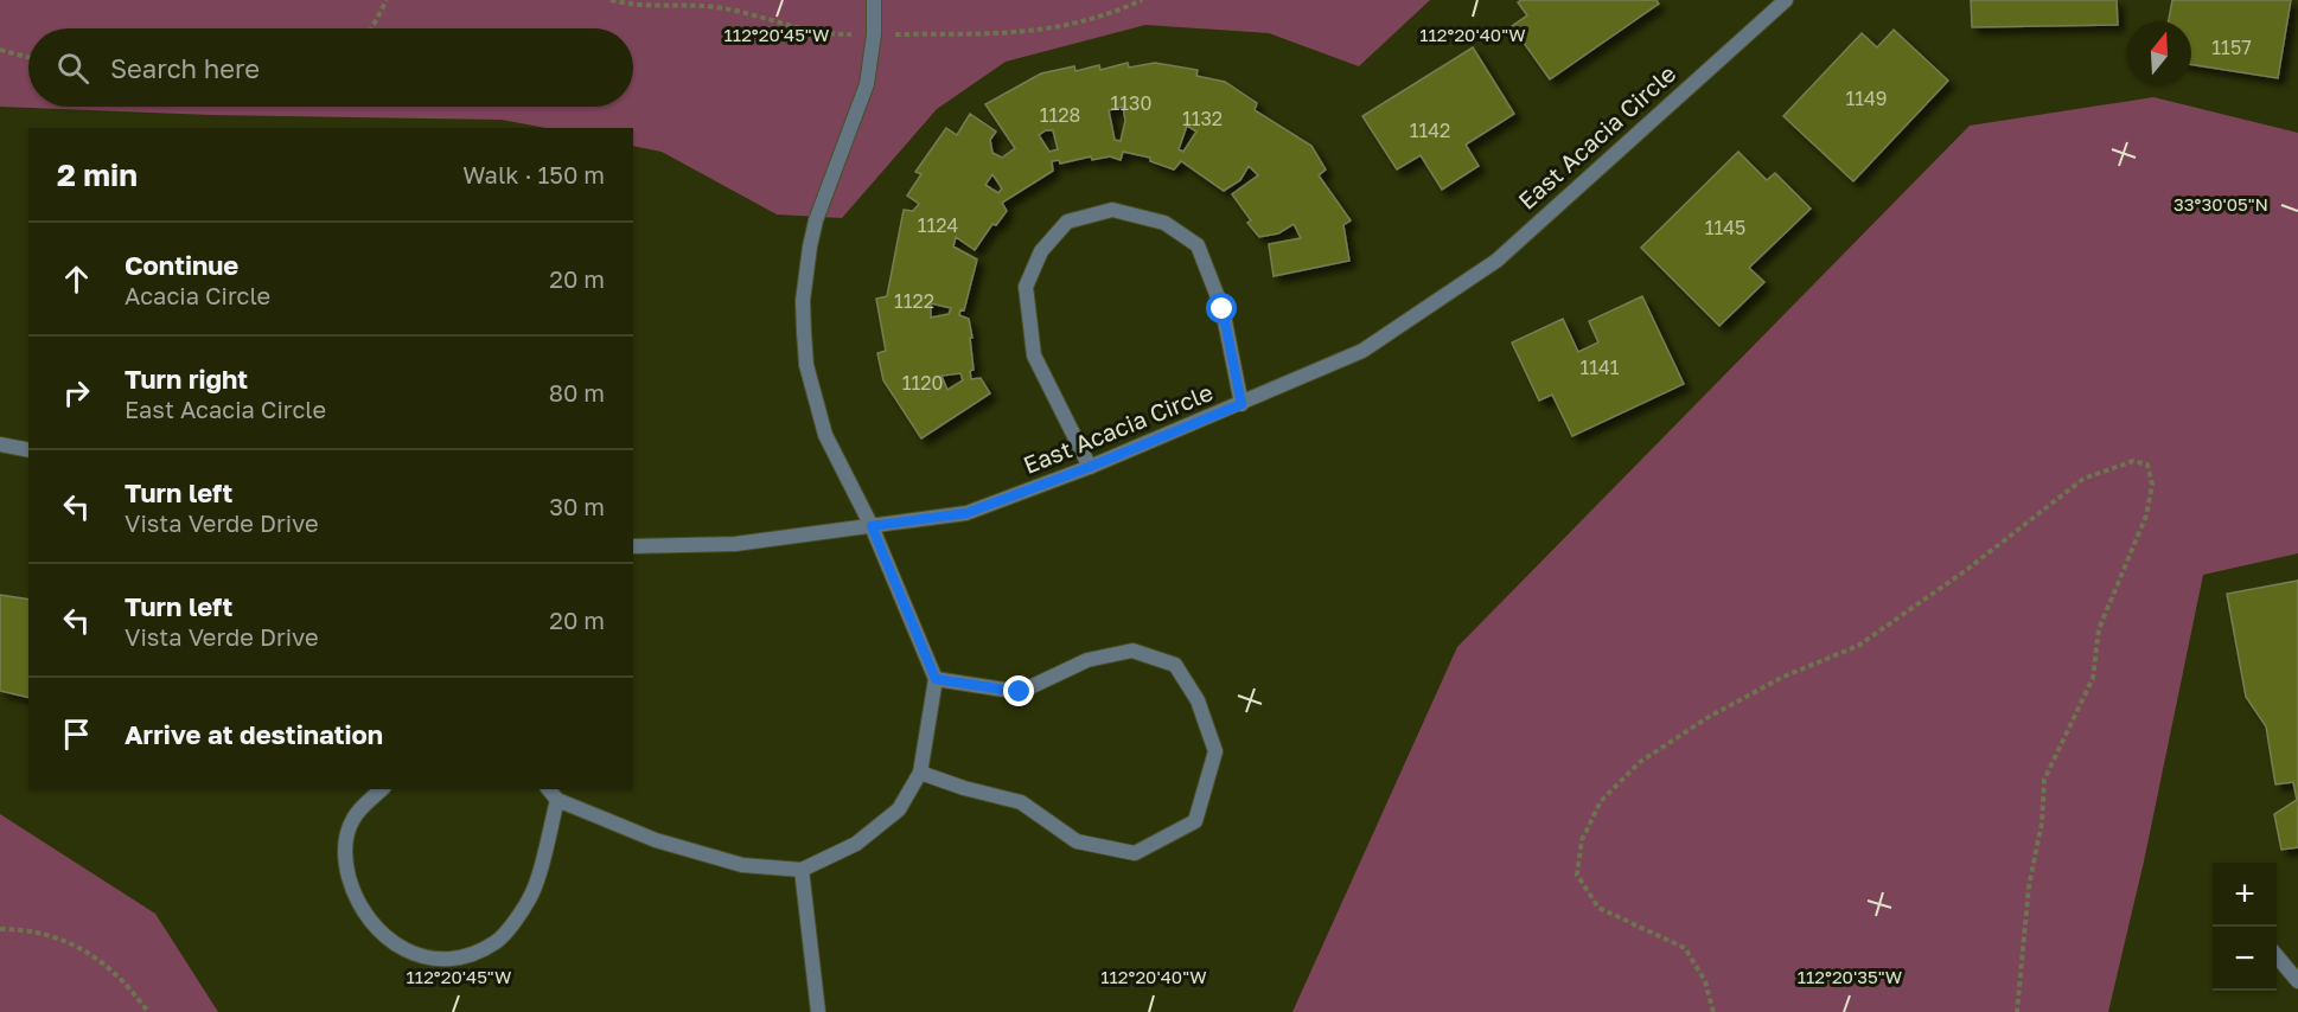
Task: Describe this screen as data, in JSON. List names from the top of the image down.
{
  "streets": {
    "street": ["East Acacia Circle"]
  },
  "house_numbers": [
    "1157",
    "1149",
    "1130",
    "1128",
    "1132",
    "1142",
    "1124",
    "1145",
    "1122",
    "1141",
    "1120"
  ],
  "north": "top",
  "page": {
    "search": "Search here",
    "heading": ["2 min", "Walk · 150 m"],
    "list": [
      ["Continue", "Acacia Circle", "20 m"],
      ["Turn right", "East Acacia Circle", "80 m"],
      ["Turn left", "Vista Verde Drive", "30 m"],
      ["Turn left", "Vista Verde Drive", "20 m"],
      "Arrive at destination"
    ],
    "map_buttons": ["+", "−"]
  },
  "coordinates": [
    "112°20'45\"W",
    "112°20'40\"W",
    "33°30'05\"N",
    "112°20'35\"W"
  ]
}
